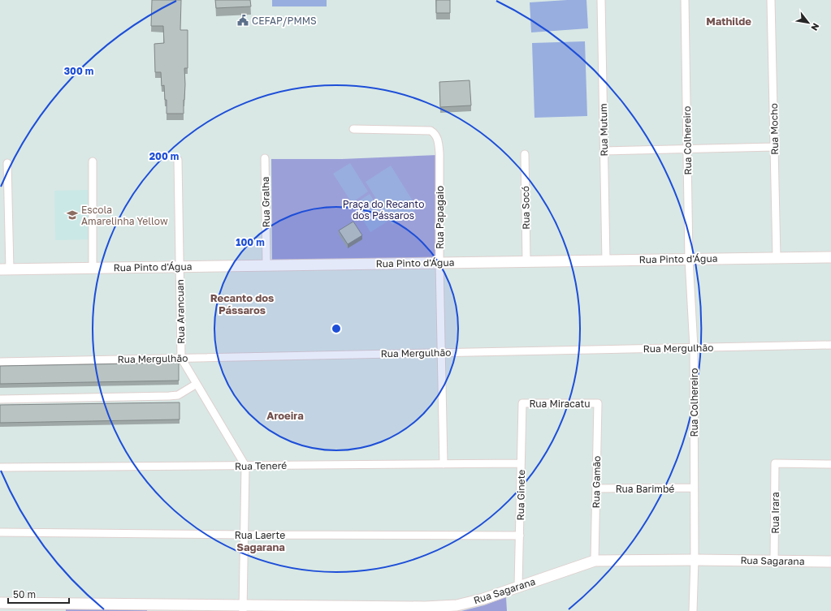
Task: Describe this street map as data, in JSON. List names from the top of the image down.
{
  "streets": {
    "street": [
      "Rua Mocho",
      "Rua Mutum",
      "Rua Colhereiro",
      "Rua Gralha",
      "Rua Socó",
      "Rua Papagaio",
      "Rua Pinto d'Água",
      "Rua Arancuan",
      "Rua Mergulhão",
      "Rua Miracatu",
      "Rua Teneré",
      "Rua Gamão",
      "Rua Barimbé",
      "Rua Ginete",
      "Rua Irara",
      "Rua Laerte",
      "Rua Sagarana"
    ]
  },
  "crossings": [
    ["Rua Mocho", "Rua Pinto d'Água"],
    ["Rua Mutum", "Rua Pinto d'Água"],
    ["Rua Colhereiro", "Rua Pinto d'Água"],
    ["Rua Colhereiro", "Rua Mergulhão"],
    ["Rua Colhereiro", "Rua Barimbé"],
    ["Rua Colhereiro", "Rua Sagarana"],
    ["Rua Gralha", "Rua Pinto d'Água"],
    ["Rua Socó", "Rua Pinto d'Água"],
    ["Rua Papagaio", "Rua Pinto d'Água"],
    ["Rua Papagaio", "Rua Mergulhão"],
    ["Rua Papagaio", "Rua Teneré"],
    ["Rua Pinto d'Água", "Rua Arancuan"],
    ["Rua Arancuan", "Rua Mergulhão"],
    ["Rua Arancuan", "Rua Teneré"],
    ["Rua Miracatu", "Rua Gamão"],
    ["Rua Miracatu", "Rua Ginete"],
    ["Rua Teneré", "Rua Ginete"],
    ["Rua Gamão", "Rua Barimbé"],
    ["Rua Gamão", "Rua Sagarana"],
    ["Rua Ginete", "Rua Laerte"],
    ["Rua Ginete", "Rua Sagarana"],
    ["Rua Irara", "Rua Sagarana"]
  ],
  "districts": [
    "Mathilde",
    "Recanto dos Pássaros",
    "Aroeira",
    "Sagarana"
  ],
  "parks": ["Praça do Recanto dos Pássaros"],
  "places": {
    "public building": ["CEFAP/PMMS"],
    "school or university": ["Escola Amarelinha Yellow"]
  },
  "scale_bar": "50 m",
  "north": "bottom right",
  "rings": ["300 m", "200 m", "100 m"]
}
